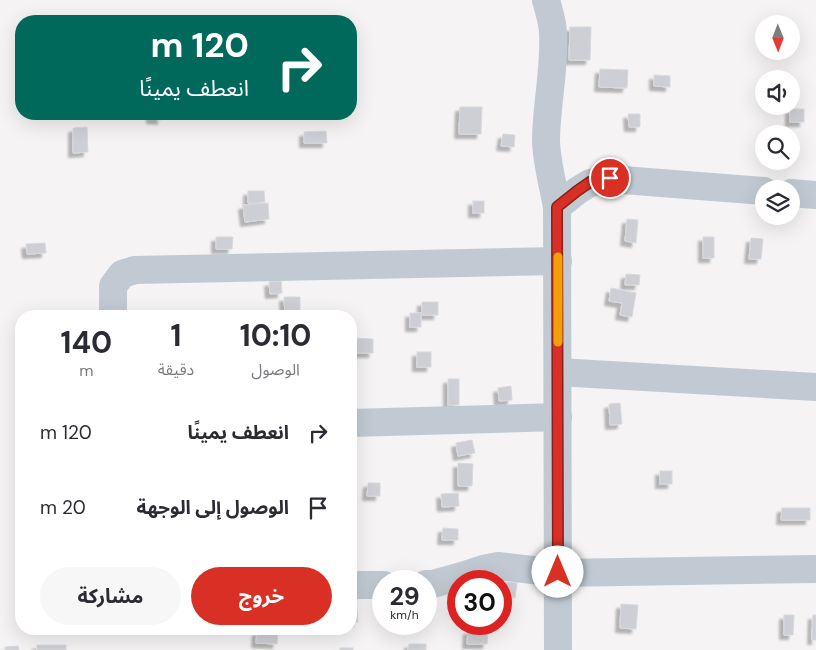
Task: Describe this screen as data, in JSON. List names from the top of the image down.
{
  "north": "bottom",
  "page": {
    "turn": ["120 m", "انعطف يمينًا"],
    "eta": [
      "10:10",
      "الوصول",
      "1",
      "دقيقة",
      "140",
      "m"
    ],
    "list": [
      {
        "name": "انعطف يمينًا",
        "value": "120 m"
      },
      {
        "name": "الوصول إلى الوجهة",
        "value": "20 m"
      }
    ],
    "buttons": ["خروج", "مشاركة"],
    "speed": "29 km/h",
    "limit": "30"
  }
}
